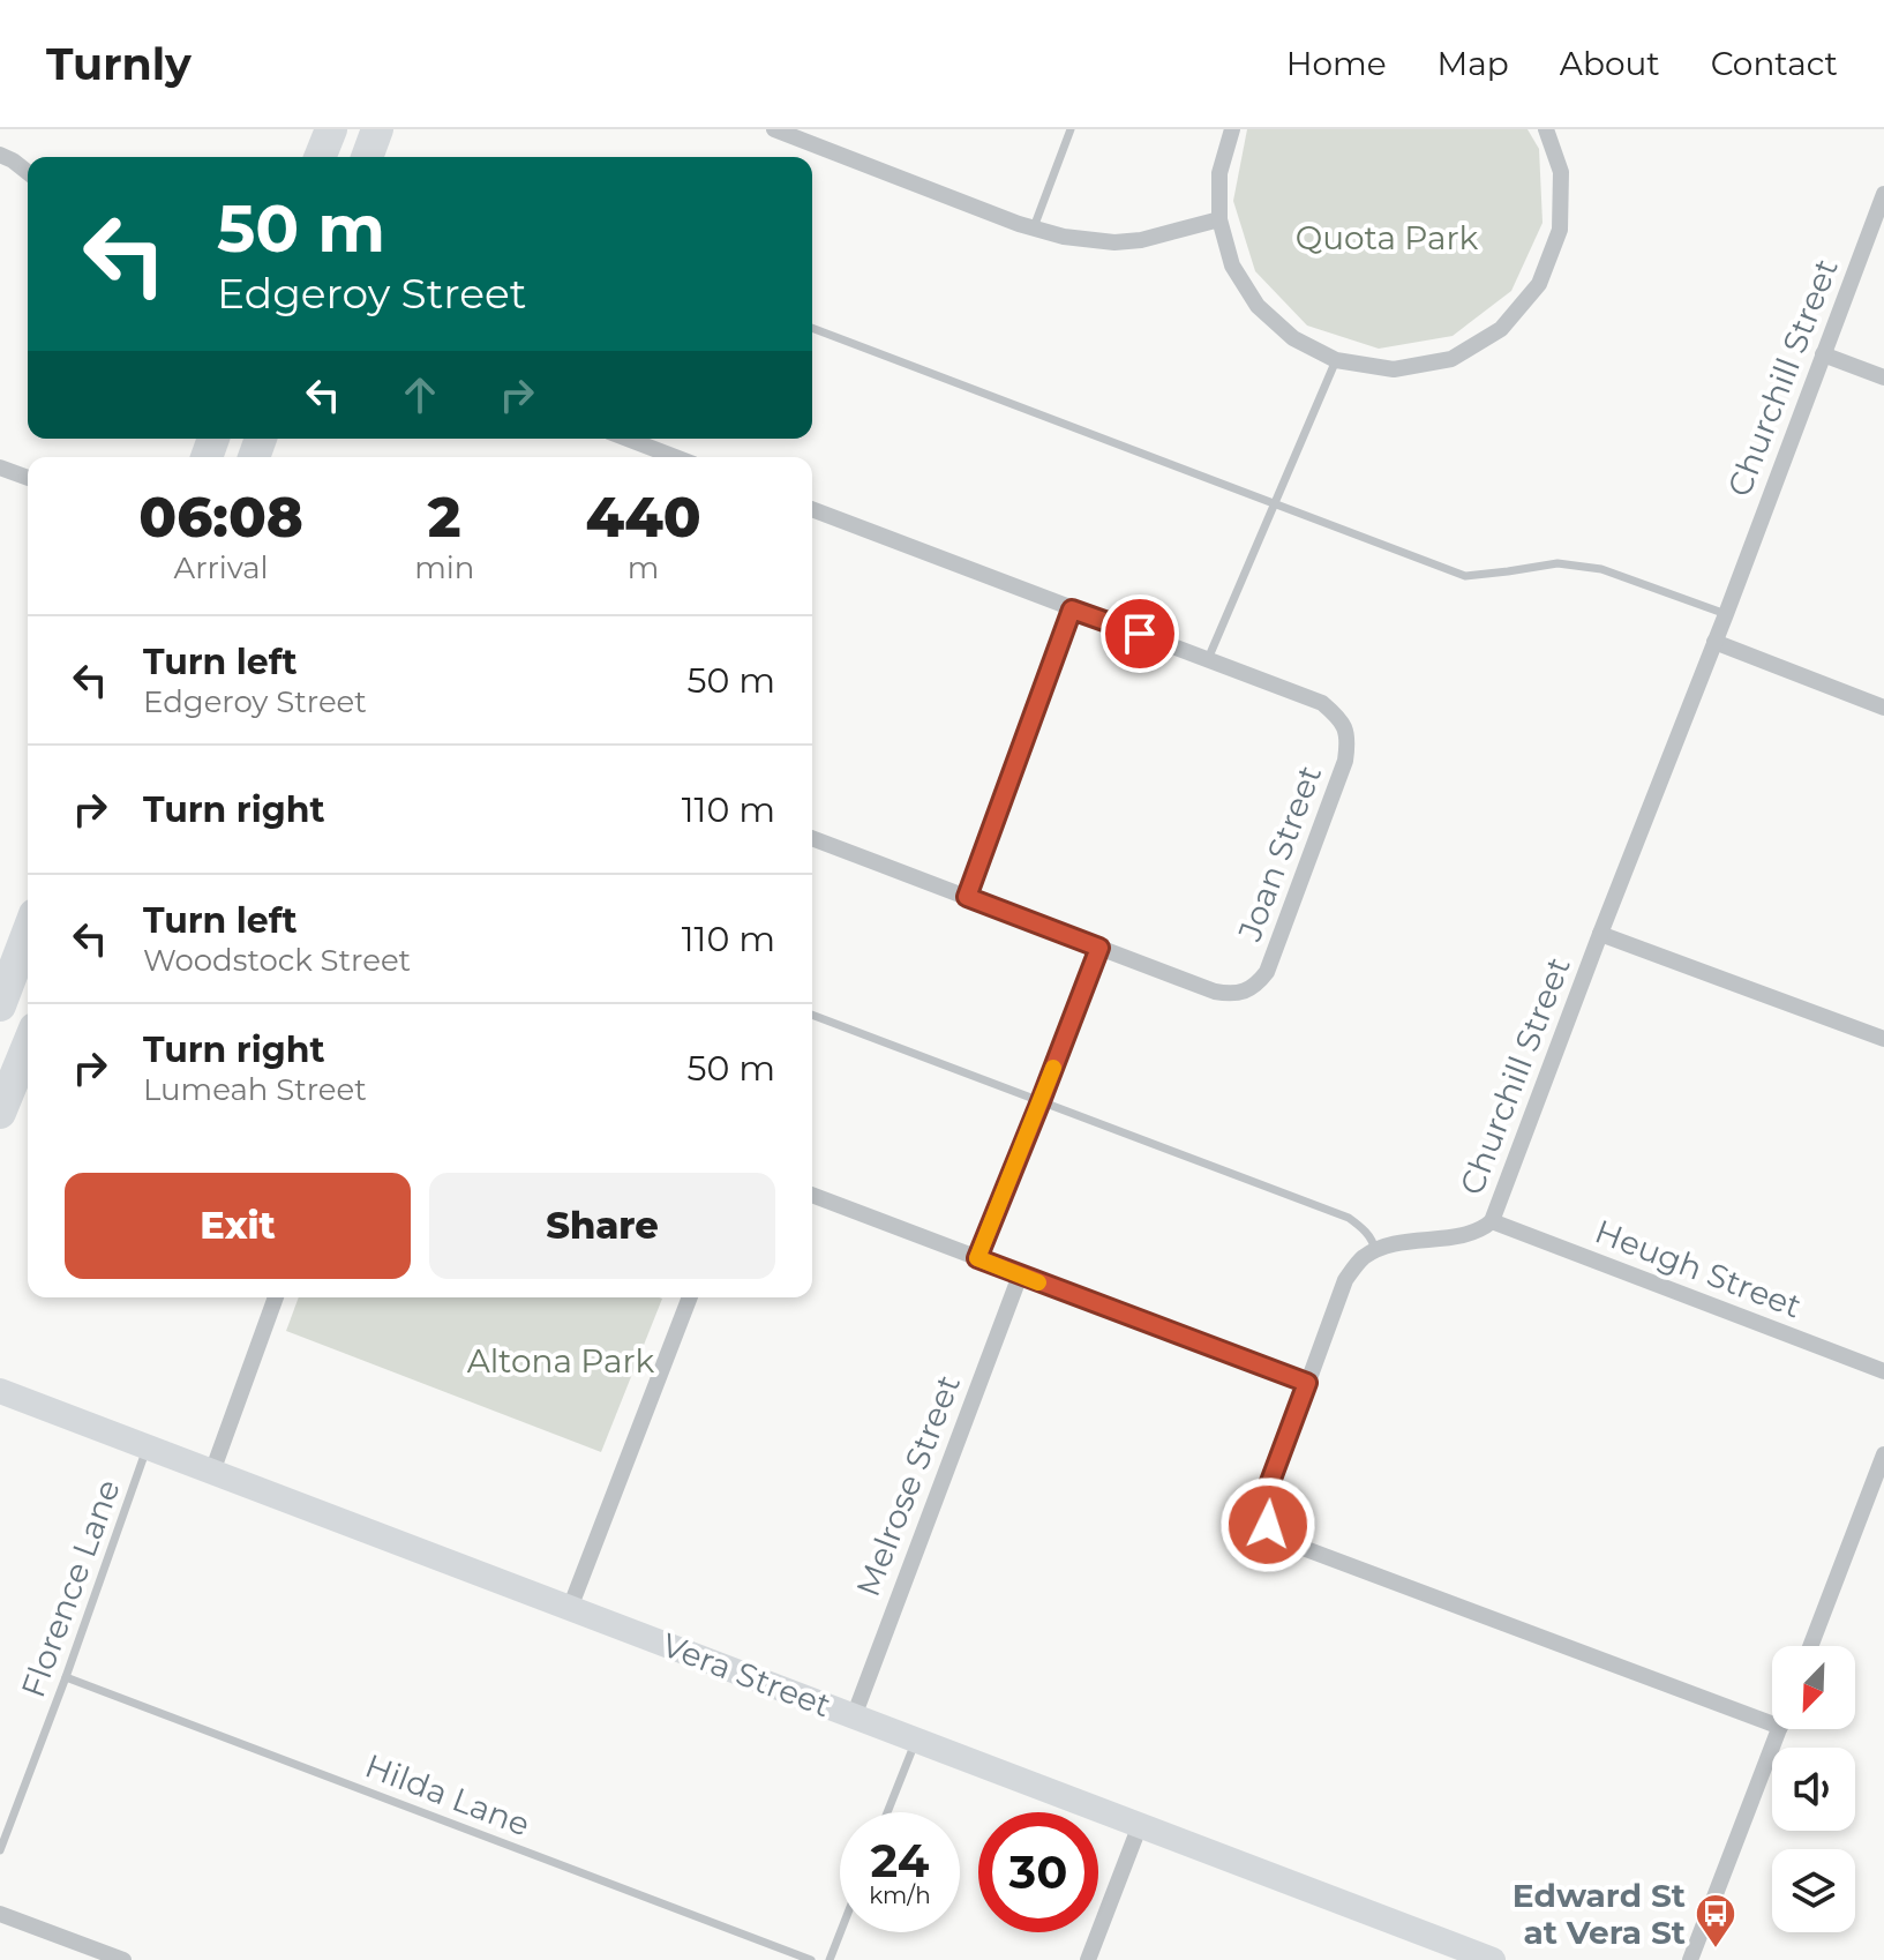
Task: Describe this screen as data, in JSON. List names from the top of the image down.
{
  "streets": {
    "street": [
      "Churchill Street",
      "Joan Street",
      "Heugh Street",
      "Melrose Street",
      "Vera Street"
    ],
    "lane": ["Florence Lane", "Hilda Lane"]
  },
  "crossings": [
    ["Churchill Street", "Heugh Street"],
    ["Melrose Street", "Vera Street"],
    ["Florence Lane", "Vera Street"],
    ["Florence Lane", "Hilda Lane"]
  ],
  "parks": ["Quota Park", "Altona Park"],
  "places": {
    "bus stop": ["Edward St at Vera St"]
  },
  "north": "bottom left",
  "page": {
    "header": "Turnly",
    "nav": [
      "Home",
      "Map",
      "About",
      "Contact"
    ],
    "turn": ["50 m", "Edgeroy Street"],
    "eta": [
      "06:08",
      "Arrival",
      "2",
      "min",
      "440",
      "m"
    ],
    "list": [
      {
        "name": "Turn left",
        "note": "Edgeroy Street",
        "value": "50 m"
      },
      {
        "name": "Turn right",
        "value": "110 m"
      },
      {
        "name": "Turn left",
        "note": "Woodstock Street",
        "value": "110 m"
      },
      {
        "name": "Turn right",
        "note": "Lumeah Street",
        "value": "50 m"
      }
    ],
    "buttons": ["Exit", "Share"],
    "speed": "24 km/h",
    "limit": "30"
  }
}
